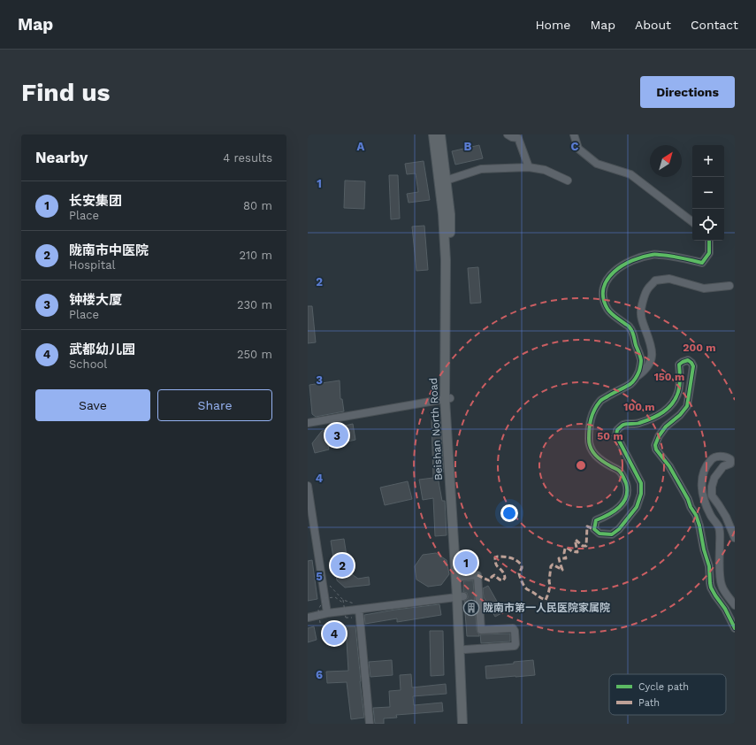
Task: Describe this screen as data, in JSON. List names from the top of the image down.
{
  "streets": {
    "main road": ["Beishan North Road"]
  },
  "places": {
    "building": ["陇南市第一人民医院家属院"]
  },
  "legend": ["Cycle path", "Path"],
  "north": "top right",
  "page": {
    "header": "Map",
    "nav": [
      "Home",
      "Map",
      "About",
      "Contact"
    ],
    "buttons": [
      "Directions",
      ["Save", "Share"]
    ],
    "title": "Find us",
    "heading": ["Nearby", "4 results"],
    "map_buttons": ["+", "−"],
    "list": [
      {
        "mark": "1",
        "name": "长安集团",
        "note": "Place",
        "value": "80 m"
      },
      {
        "mark": "2",
        "name": "陇南市中医院",
        "note": "Hospital",
        "value": "210 m"
      },
      {
        "mark": "3",
        "name": "钟楼大厦",
        "note": "Place",
        "value": "230 m"
      },
      {
        "mark": "4",
        "name": "武都幼儿园",
        "note": "School",
        "value": "250 m"
      }
    ],
    "pins": [
      "3",
      "1",
      "2",
      "4"
    ]
  },
  "grid": {
    "columns": ["A", "B", "C"],
    "rows": [
      "1",
      "2",
      "3",
      "4",
      "5",
      "6"
    ]
  },
  "rings": [
    "200 m",
    "150 m",
    "100 m",
    "50 m"
  ]
}
